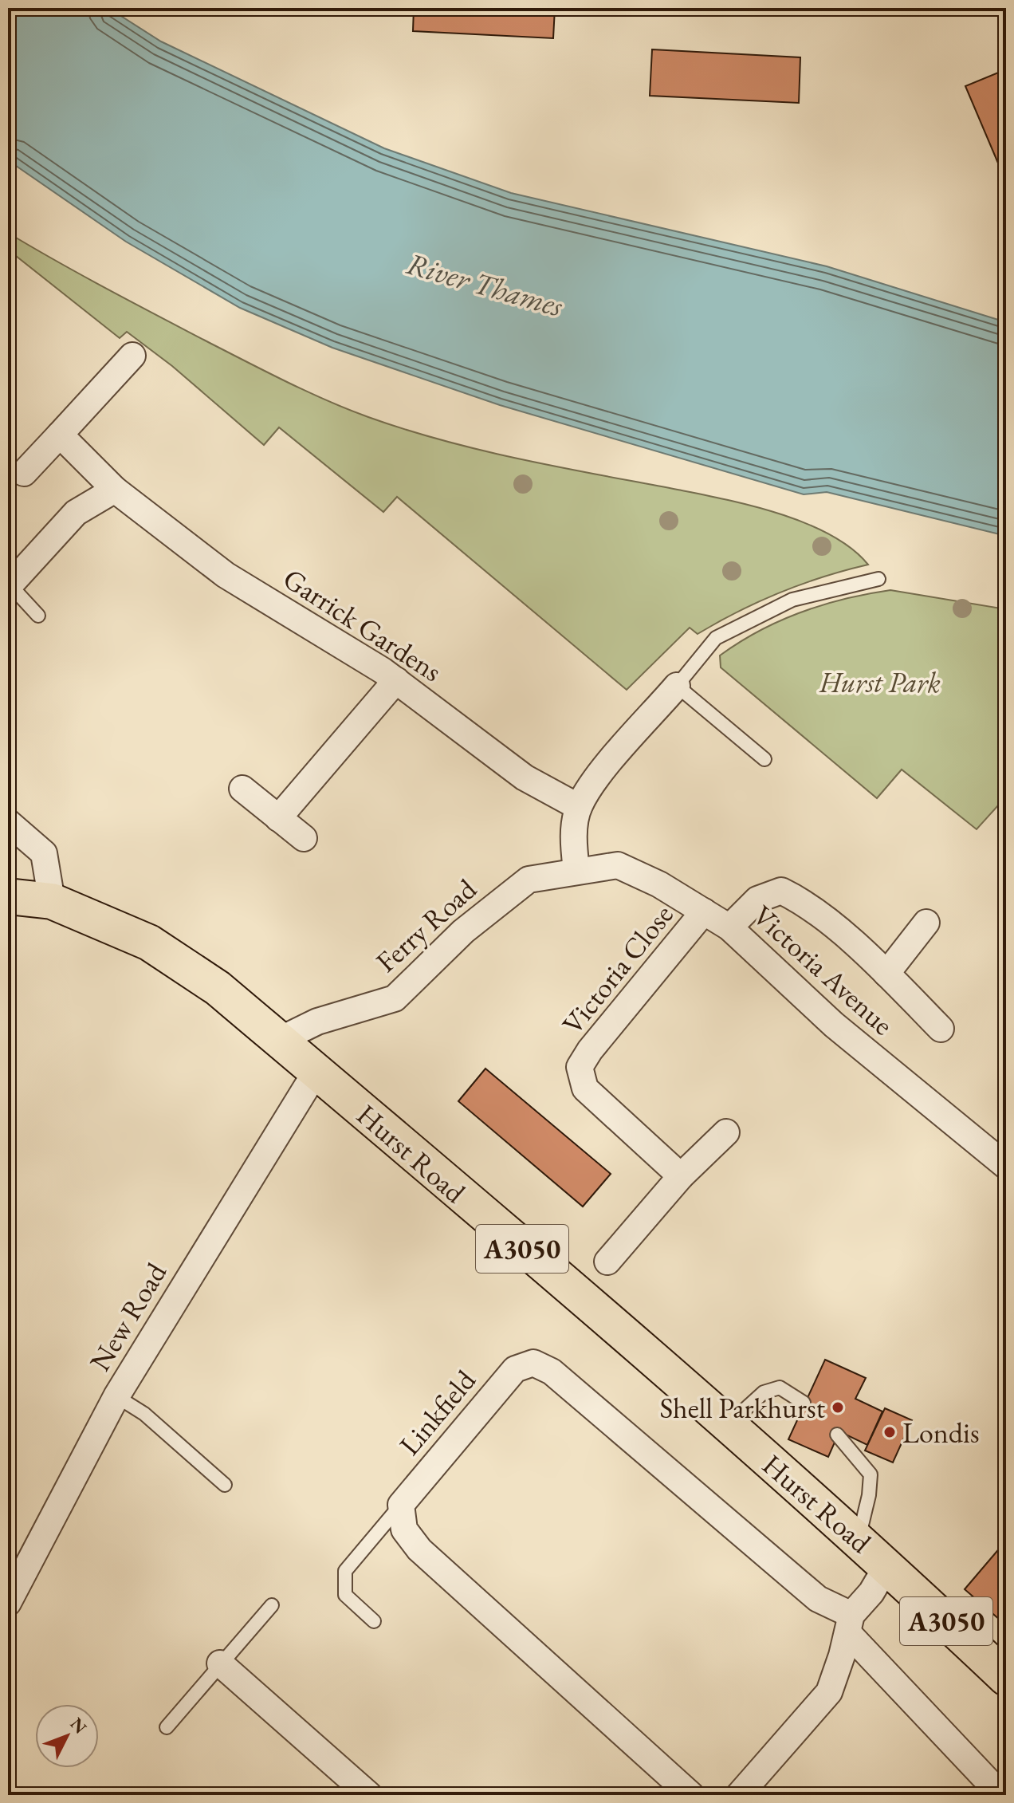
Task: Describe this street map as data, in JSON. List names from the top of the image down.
{
  "streets": {
    "main road": ["Hurst Road", "A3050"],
    "street": [
      "Garrick Gardens",
      "Ferry Road",
      "Victoria Close",
      "Victoria Avenue",
      "New Road",
      "Linkfield"
    ]
  },
  "crossings": [
    ["Ferry Road", "Victoria Avenue"],
    ["Ferry Road", "Hurst Road"],
    ["Victoria Close", "Victoria Avenue"],
    ["Hurst Road", "New Road"]
  ],
  "water": ["River Thames"],
  "parks": ["Hurst Park"],
  "places": ["Shell Parkhurst", "Londis"],
  "north": "top right"
}
